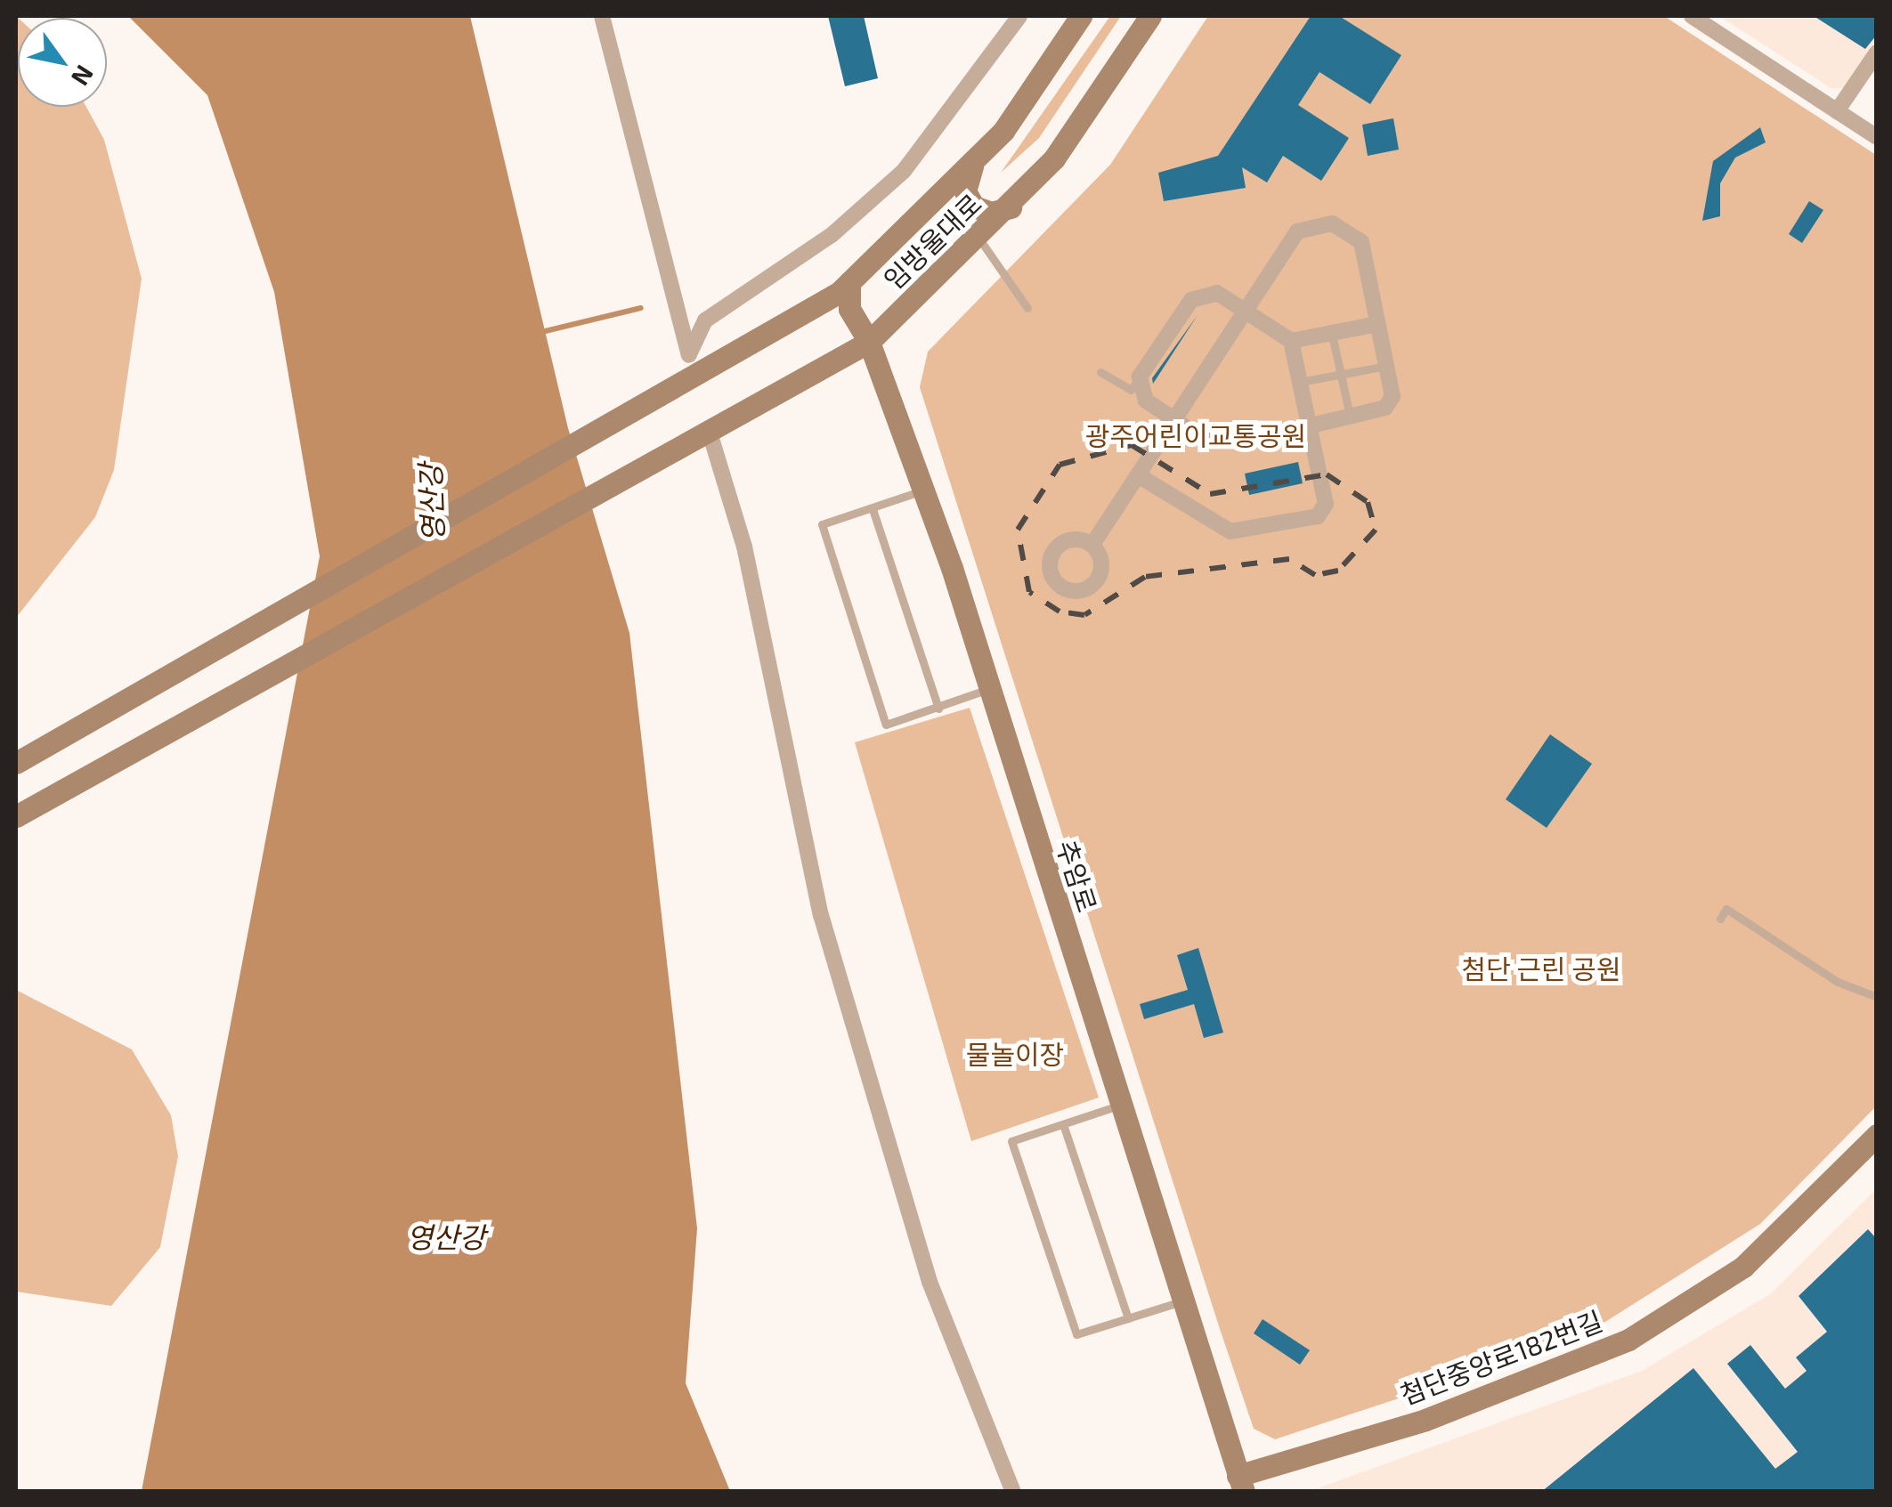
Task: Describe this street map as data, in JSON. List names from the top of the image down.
{
  "streets": {
    "main road": ["임방울대로", "추암로", "첨단중앙로182번길"]
  },
  "crossings": [
    ["임방울대로", "추암로"],
    ["추암로", "첨단중앙로182번길"]
  ],
  "water": ["영산강"],
  "parks": ["광주어린이교통공원", "첨단 근린 공원", "물놀이장"],
  "north": "bottom right"
}
